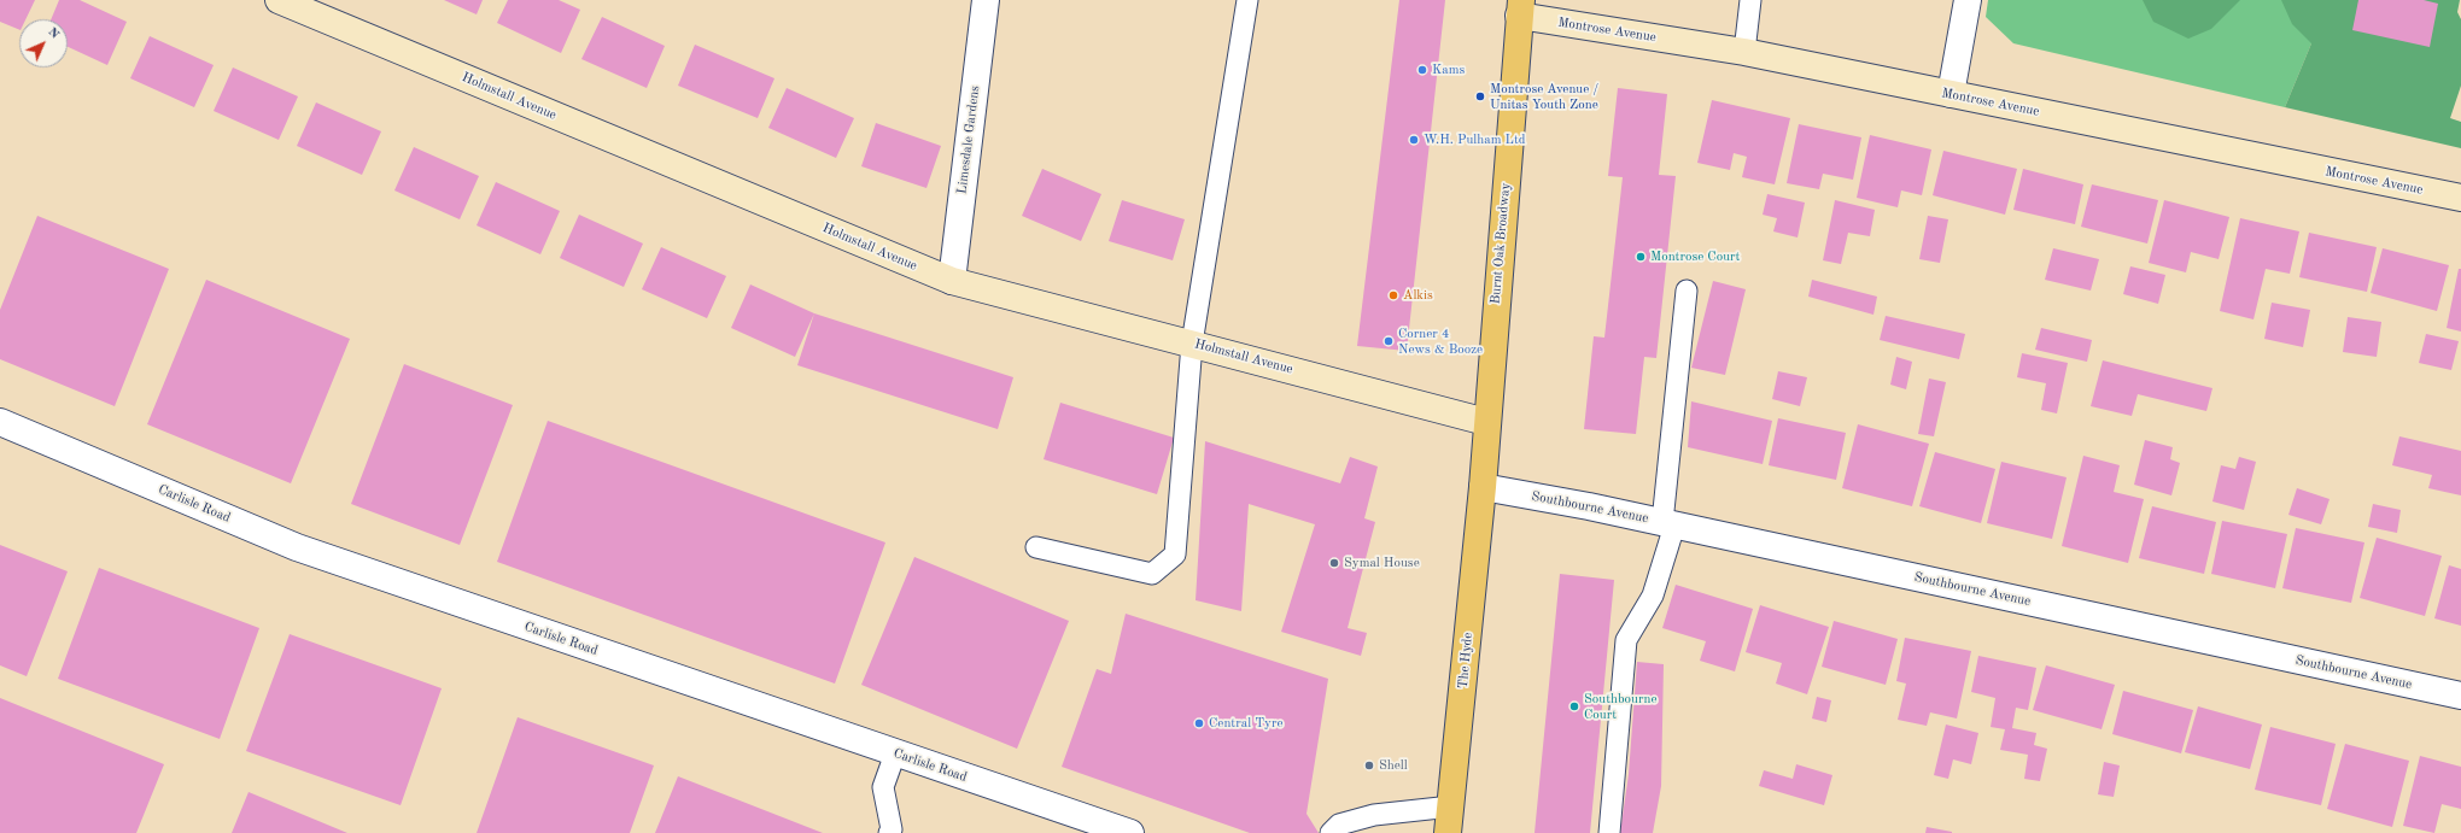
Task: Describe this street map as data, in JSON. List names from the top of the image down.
{
  "streets": {
    "main road": ["Burnt Oak Broadway", "The Hyde"],
    "street": [
      "Montrose Avenue",
      "Holmstall Avenue",
      "Limesdale Gardens",
      "Carlisle Road",
      "Southbourne Avenue"
    ]
  },
  "crossings": [
    ["Montrose Avenue", "Burnt Oak Broadway"],
    ["Holmstall Avenue", "Limesdale Gardens"],
    ["Holmstall Avenue", "Burnt Oak Broadway"],
    ["Burnt Oak Broadway", "Southbourne Avenue"],
    ["Burnt Oak Broadway", "The Hyde"],
    ["Southbourne Avenue", "The Hyde"]
  ],
  "places": [
    "Kams",
    "Montrose Avenue / Unitas Youth Zone",
    "W.H. Pulham Ltd",
    "Montrose Court",
    "Alkis",
    "Corner 4 News & Booze",
    "Symal House",
    "Southbourne Court",
    "Central Tyre",
    "Shell"
  ],
  "north": "top right"
}
